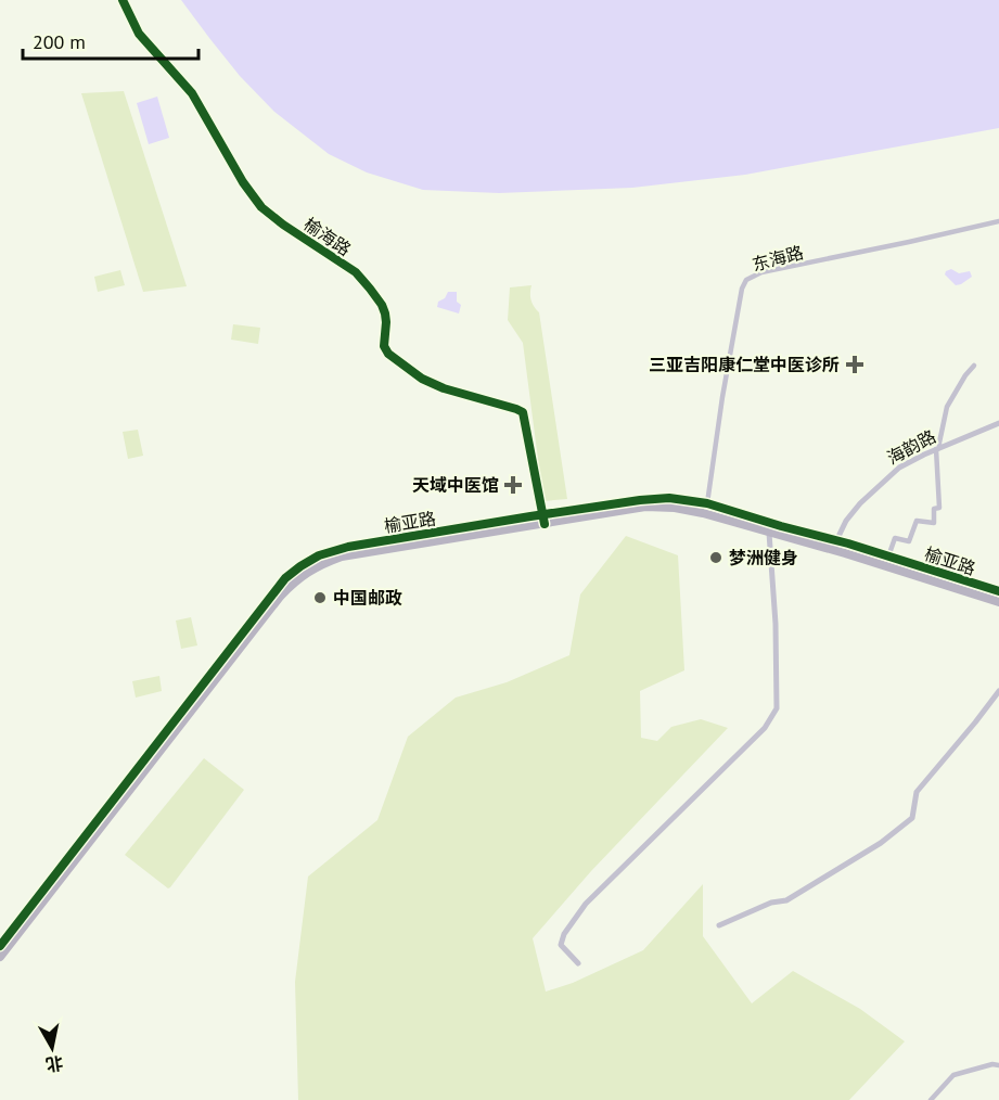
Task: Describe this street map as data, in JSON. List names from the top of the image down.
{
  "streets": {
    "highway": ["榆亚路"],
    "street": ["榆海路", "东海路", "海韵路"]
  },
  "crossings": [
    ["榆海路", "榆亚路"],
    ["东海路", "榆亚路"],
    ["海韵路", "榆亚路"]
  ],
  "places": {
    "health": ["三亚吉阳康仁堂中医诊所", "天域中医馆"],
    "other": ["梦洲健身", "中国邮政"]
  },
  "scale_bar": "200 m",
  "north": "bottom"
}
